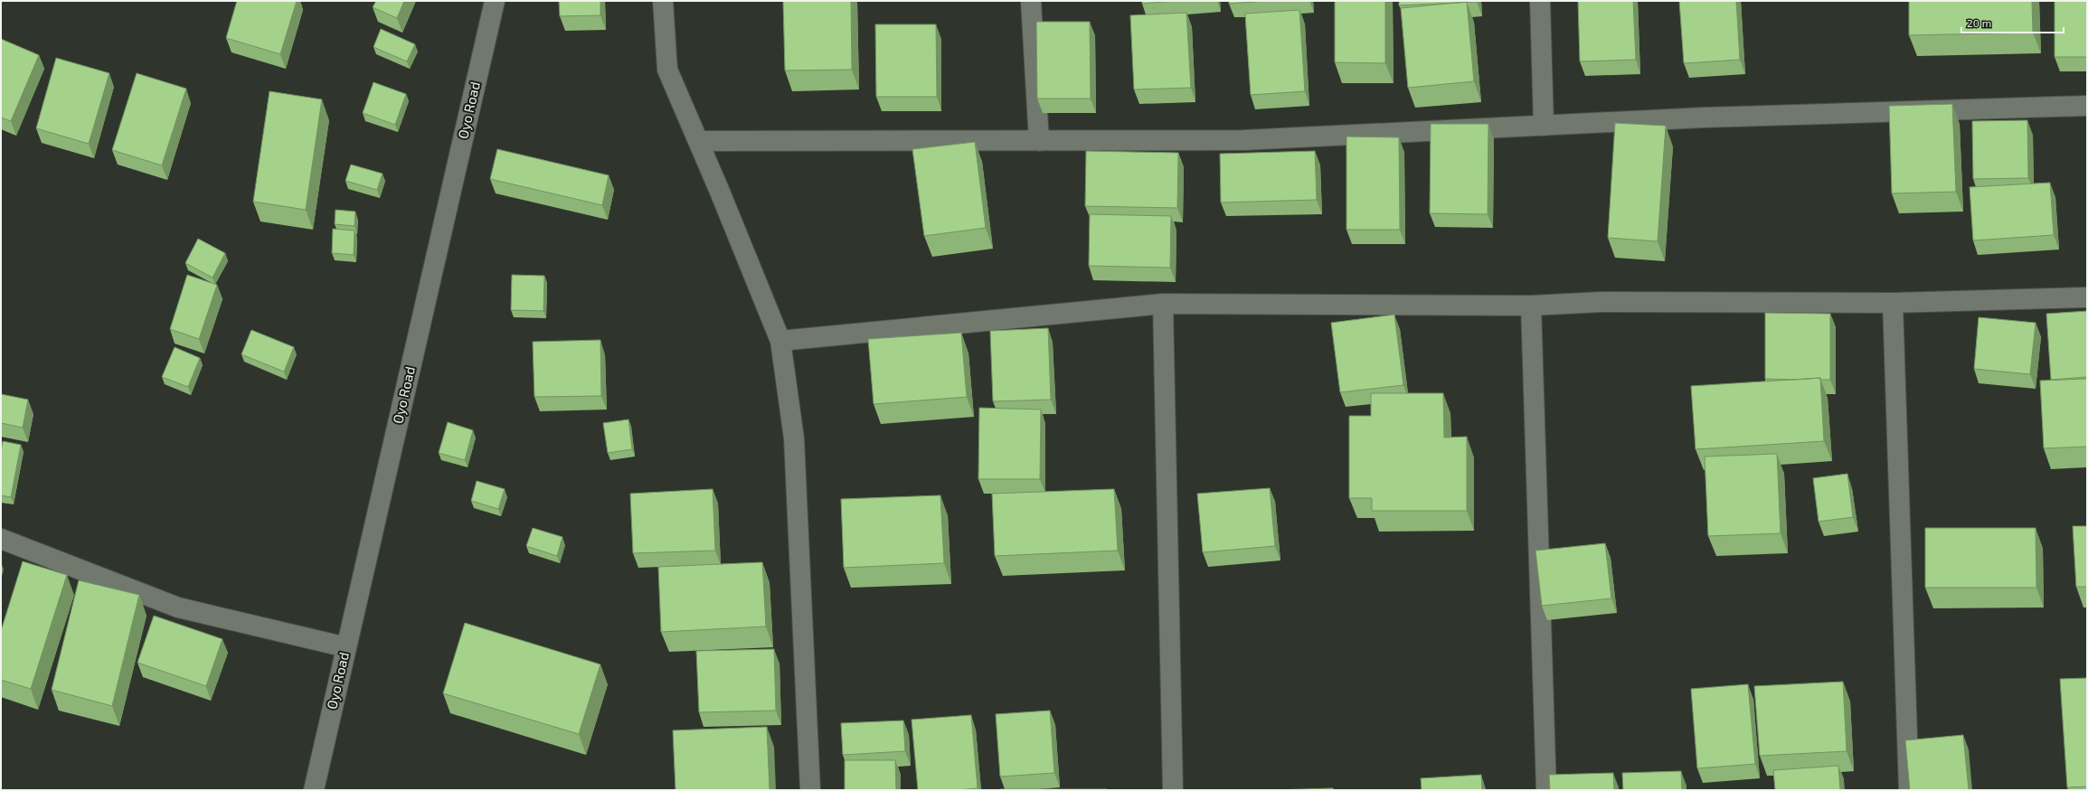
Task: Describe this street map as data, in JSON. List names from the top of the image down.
{
  "streets": {
    "street": ["Oyo Road"]
  },
  "scale_bar": "20 m"
}
